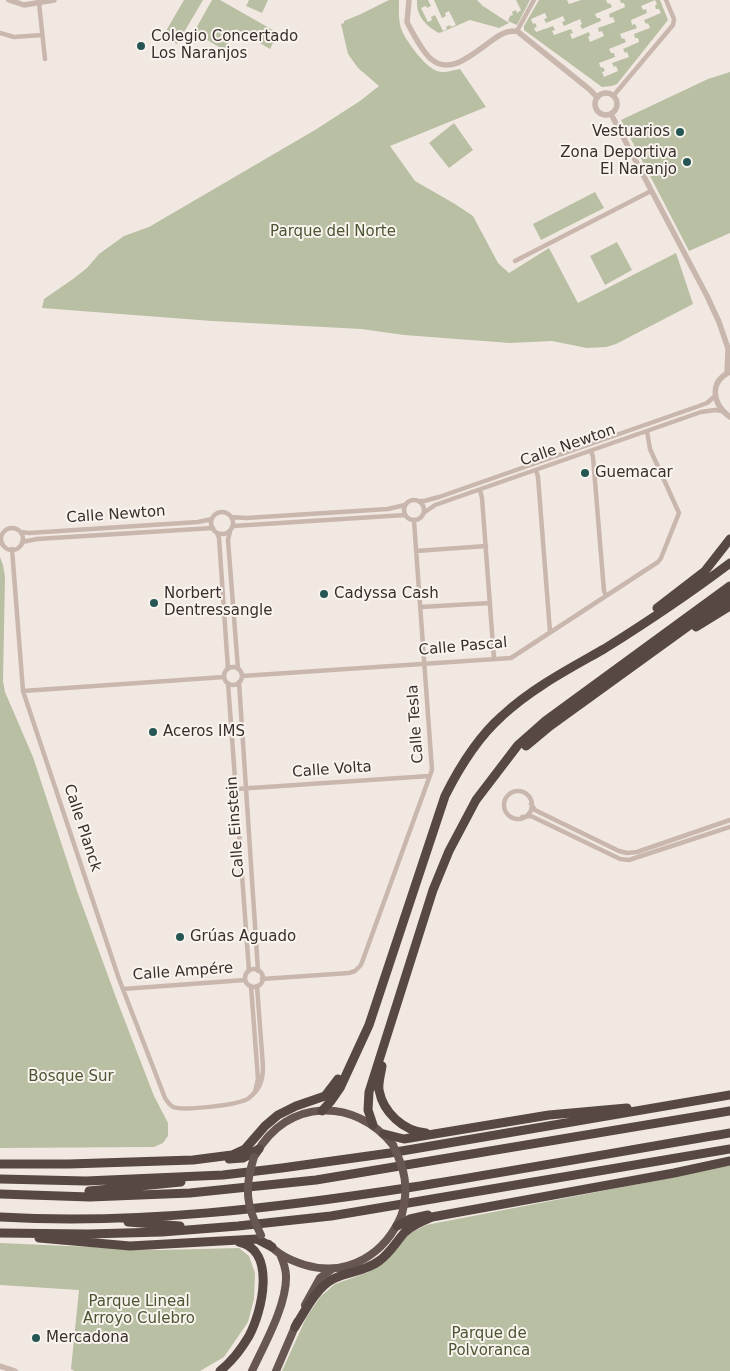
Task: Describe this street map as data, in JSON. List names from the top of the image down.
{
  "streets": {
    "street": [
      "Calle Newton",
      "Calle Pascal",
      "Calle Tesla",
      "Calle Volta",
      "Calle Einstein",
      "Calle Planck",
      "Calle Ampére"
    ]
  },
  "crossings": [
    ["Calle Newton", "Calle Pascal"],
    ["Calle Newton", "Calle Tesla"],
    ["Calle Newton", "Calle Planck"],
    ["Calle Pascal", "Calle Tesla"],
    ["Calle Pascal", "Calle Einstein"],
    ["Calle Tesla", "Calle Volta"],
    ["Calle Tesla", "Calle Einstein"],
    ["Calle Tesla", "Calle Ampére"],
    ["Calle Volta", "Calle Einstein"],
    ["Calle Einstein", "Calle Ampére"],
    ["Calle Planck", "Calle Ampére"]
  ],
  "parks": [
    "Parque del Norte",
    "Bosque Sur",
    "Parque Lineal Arroyo Culebro",
    "Parque de Polvoranca"
  ],
  "places": [
    "Colegio Concertado Los Naranjos",
    "Vestuarios",
    "Zona Deportiva El Naranjo",
    "Guemacar",
    "Cadyssa Cash",
    "Norbert Dentressangle",
    "Aceros IMS",
    "Grúas Aguado",
    "Mercadona"
  ]
}
